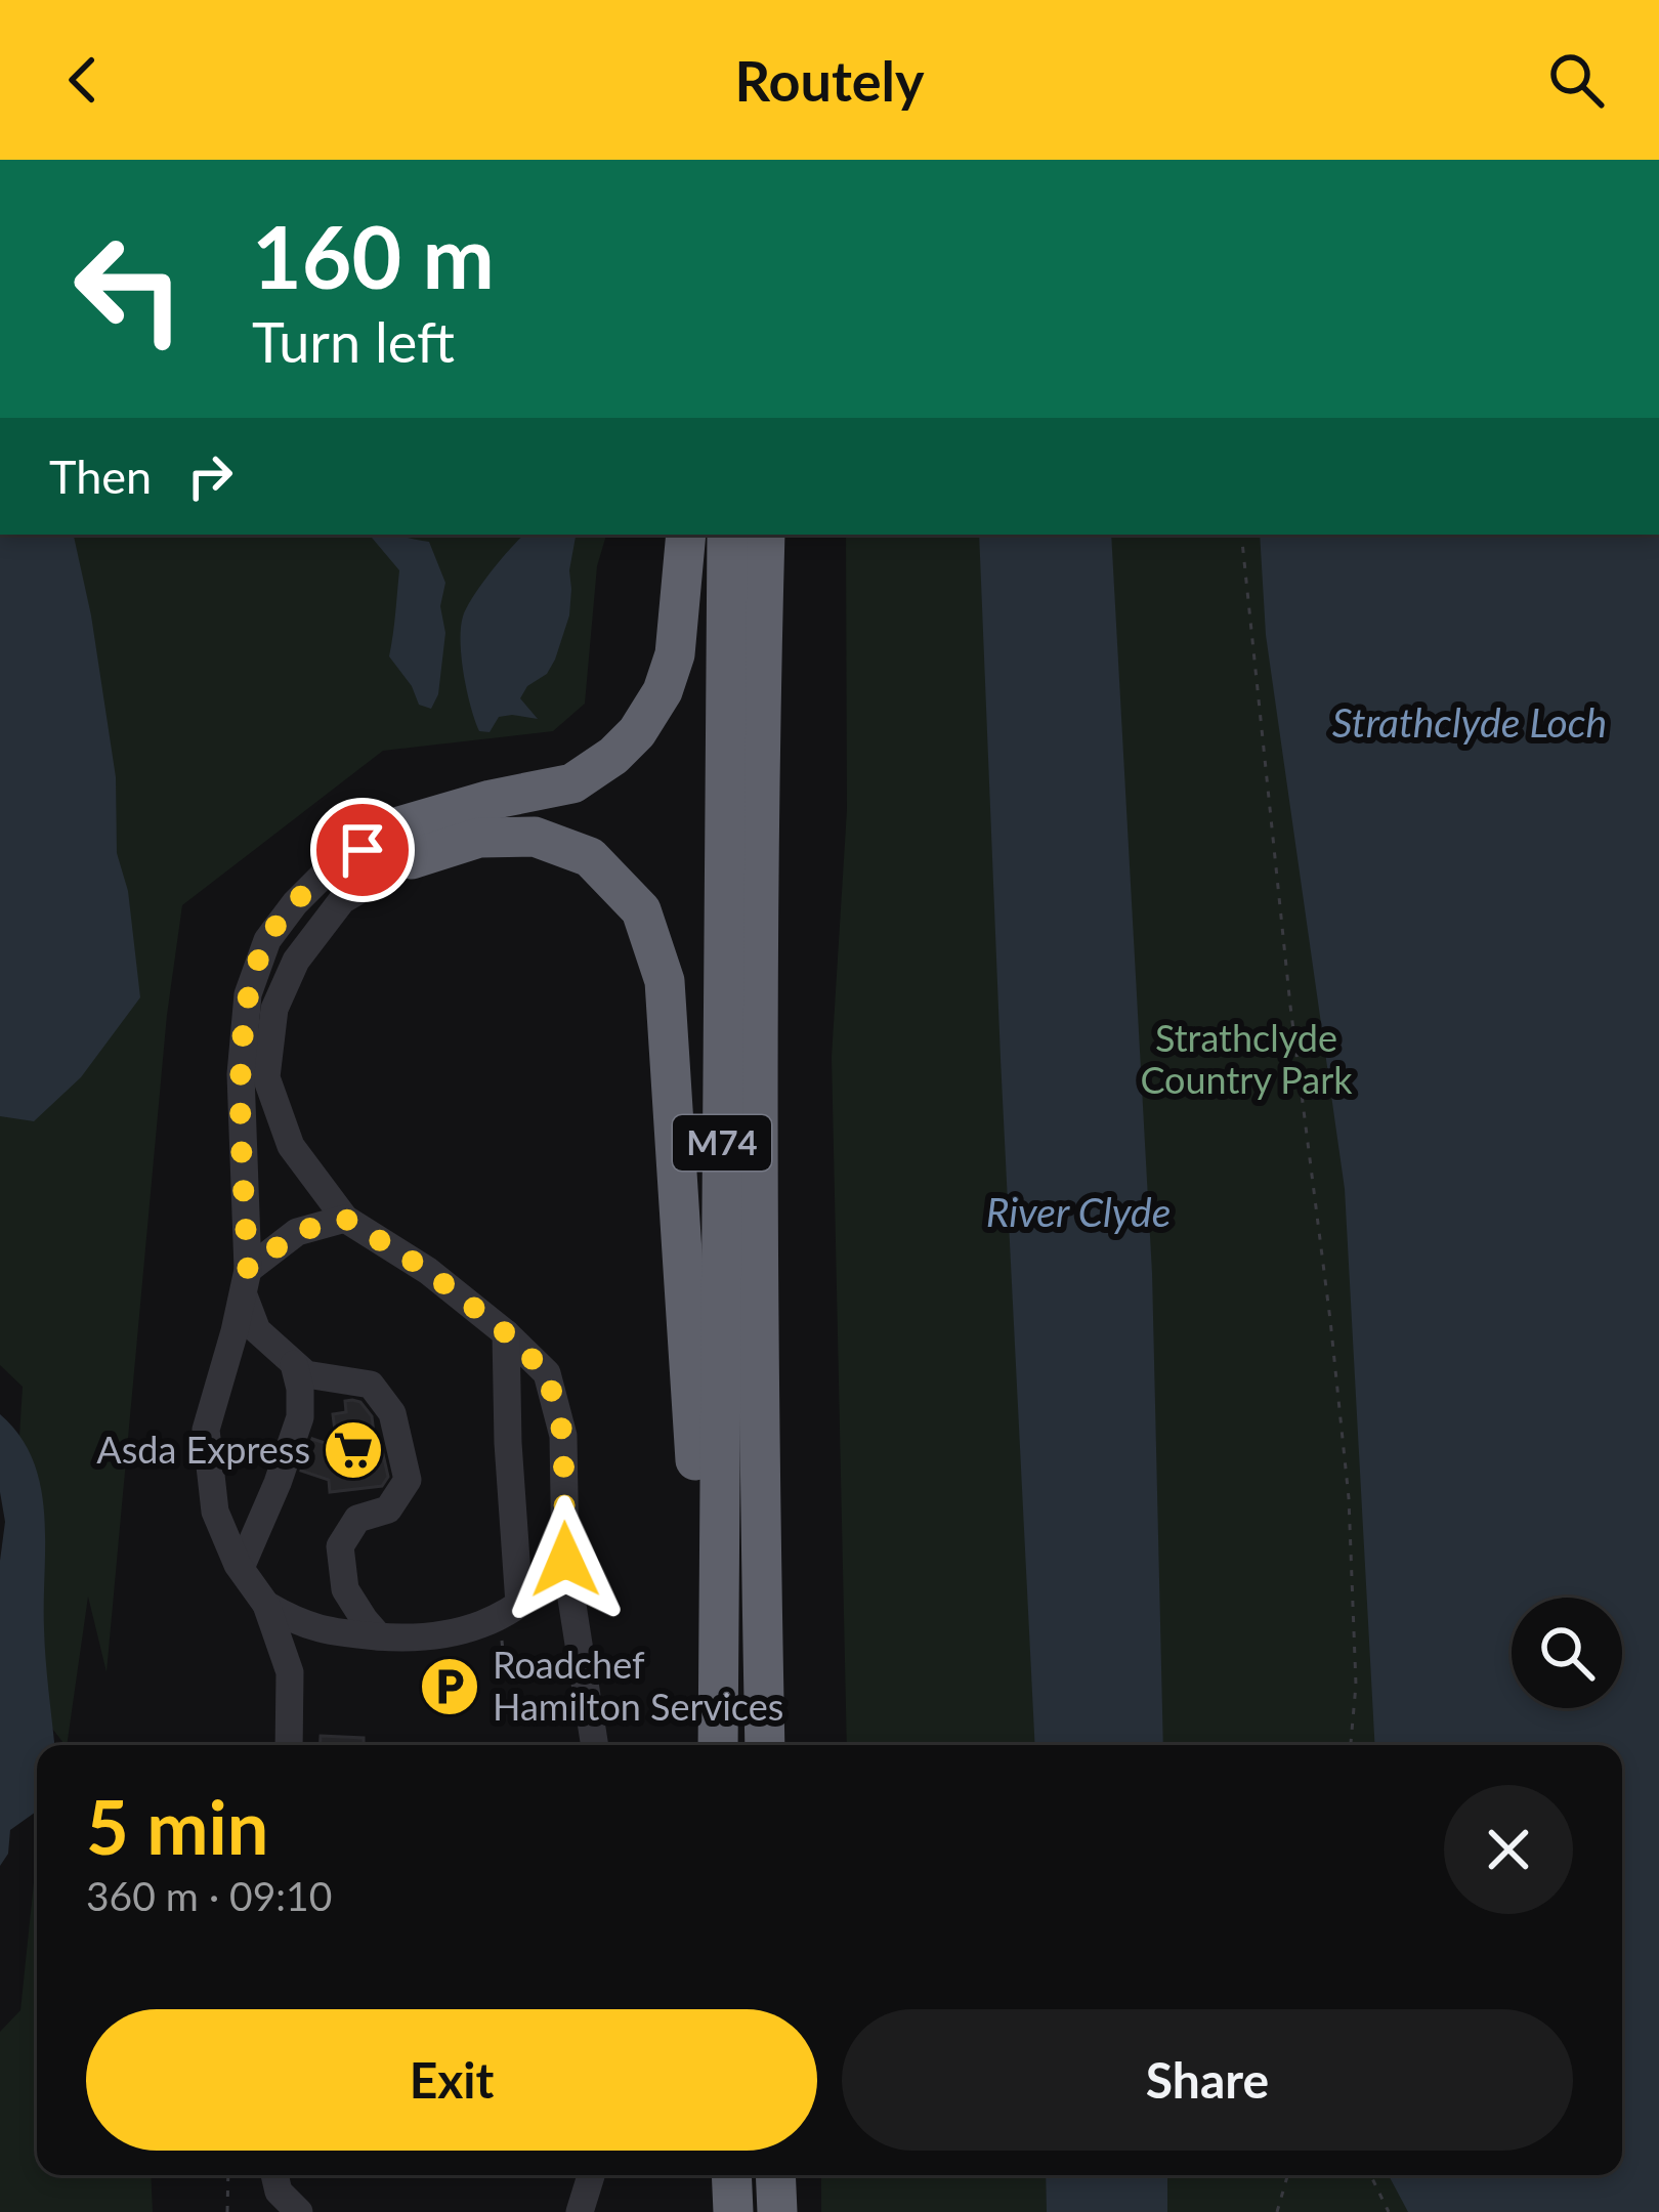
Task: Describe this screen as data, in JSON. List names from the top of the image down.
{
  "streets": {
    "highway": ["M74"]
  },
  "water": ["Strathclyde Loch", "River Clyde"],
  "parks": ["Strathclyde Country Park"],
  "places": {
    "supermarket": ["Asda Express"],
    "parking": ["Roadchef Hamilton Services"]
  },
  "page": {
    "header": "Routely",
    "turn": ["160 m", "Turn left"],
    "then": "Then",
    "heading": ["5 min", "360 m · 09:10"],
    "buttons": ["Exit", "Share"]
  }
}
